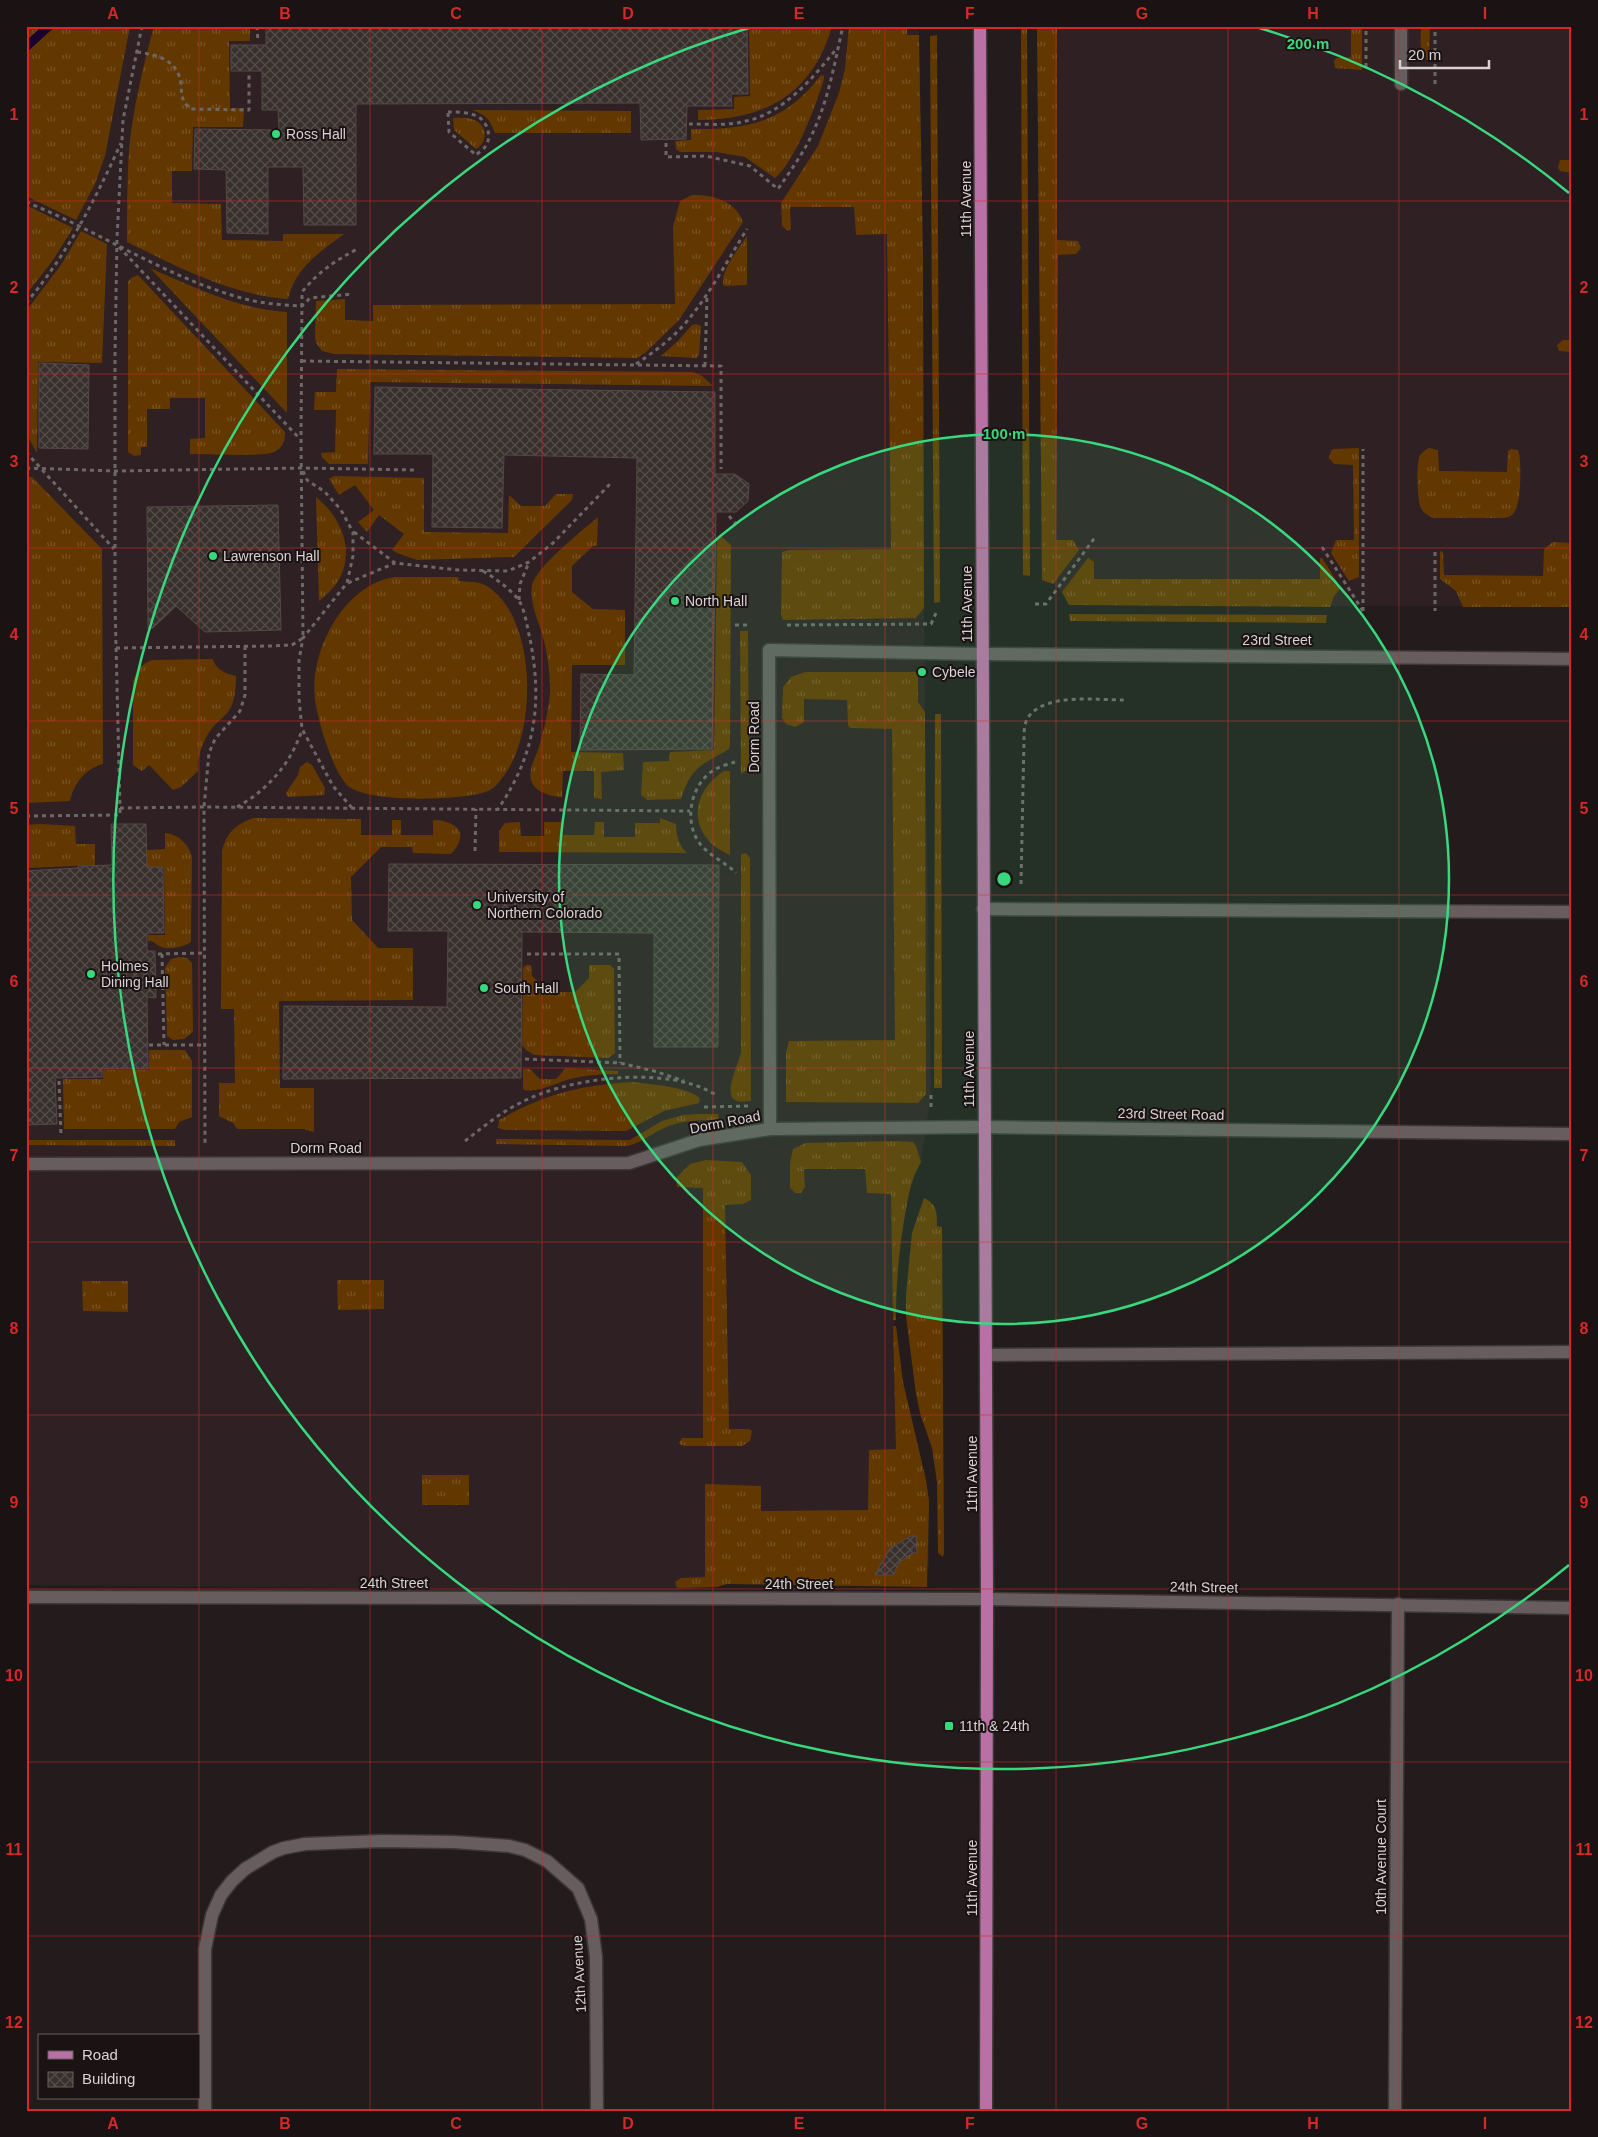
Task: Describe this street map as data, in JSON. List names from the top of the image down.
{
  "streets": {
    "main road": ["11th Avenue"],
    "street": [
      "23rd Street",
      "Dorm Road",
      "23rd Street Road",
      "24th Street",
      "10th Avenue Court",
      "12th Avenue"
    ]
  },
  "crossings": [
    ["11th Avenue", "23rd Street"],
    ["11th Avenue", "Dorm Road"],
    ["11th Avenue", "23rd Street Road"],
    ["11th Avenue", "24th Street"],
    ["23rd Street", "Dorm Road"],
    ["Dorm Road", "23rd Street Road"],
    ["24th Street", "10th Avenue Court"]
  ],
  "places": {
    "other": [
      "Ross Hall",
      "Lawrenson Hall",
      "North Hall",
      "Cybele",
      "University of Northern Colorado",
      "Holmes Dining Hall",
      "South Hall"
    ],
    "transit": ["11th & 24th"]
  },
  "legend": ["Road", "Building"],
  "scale_bar": "20 m",
  "grid": {
    "columns": [
      "A",
      "B",
      "C",
      "D",
      "E",
      "F",
      "G",
      "H",
      "I"
    ],
    "rows": [
      "1",
      "2",
      "3",
      "4",
      "5",
      "6",
      "7",
      "8",
      "9",
      "10",
      "11",
      "12"
    ]
  },
  "rings": ["200 m", "100 m"]
}
